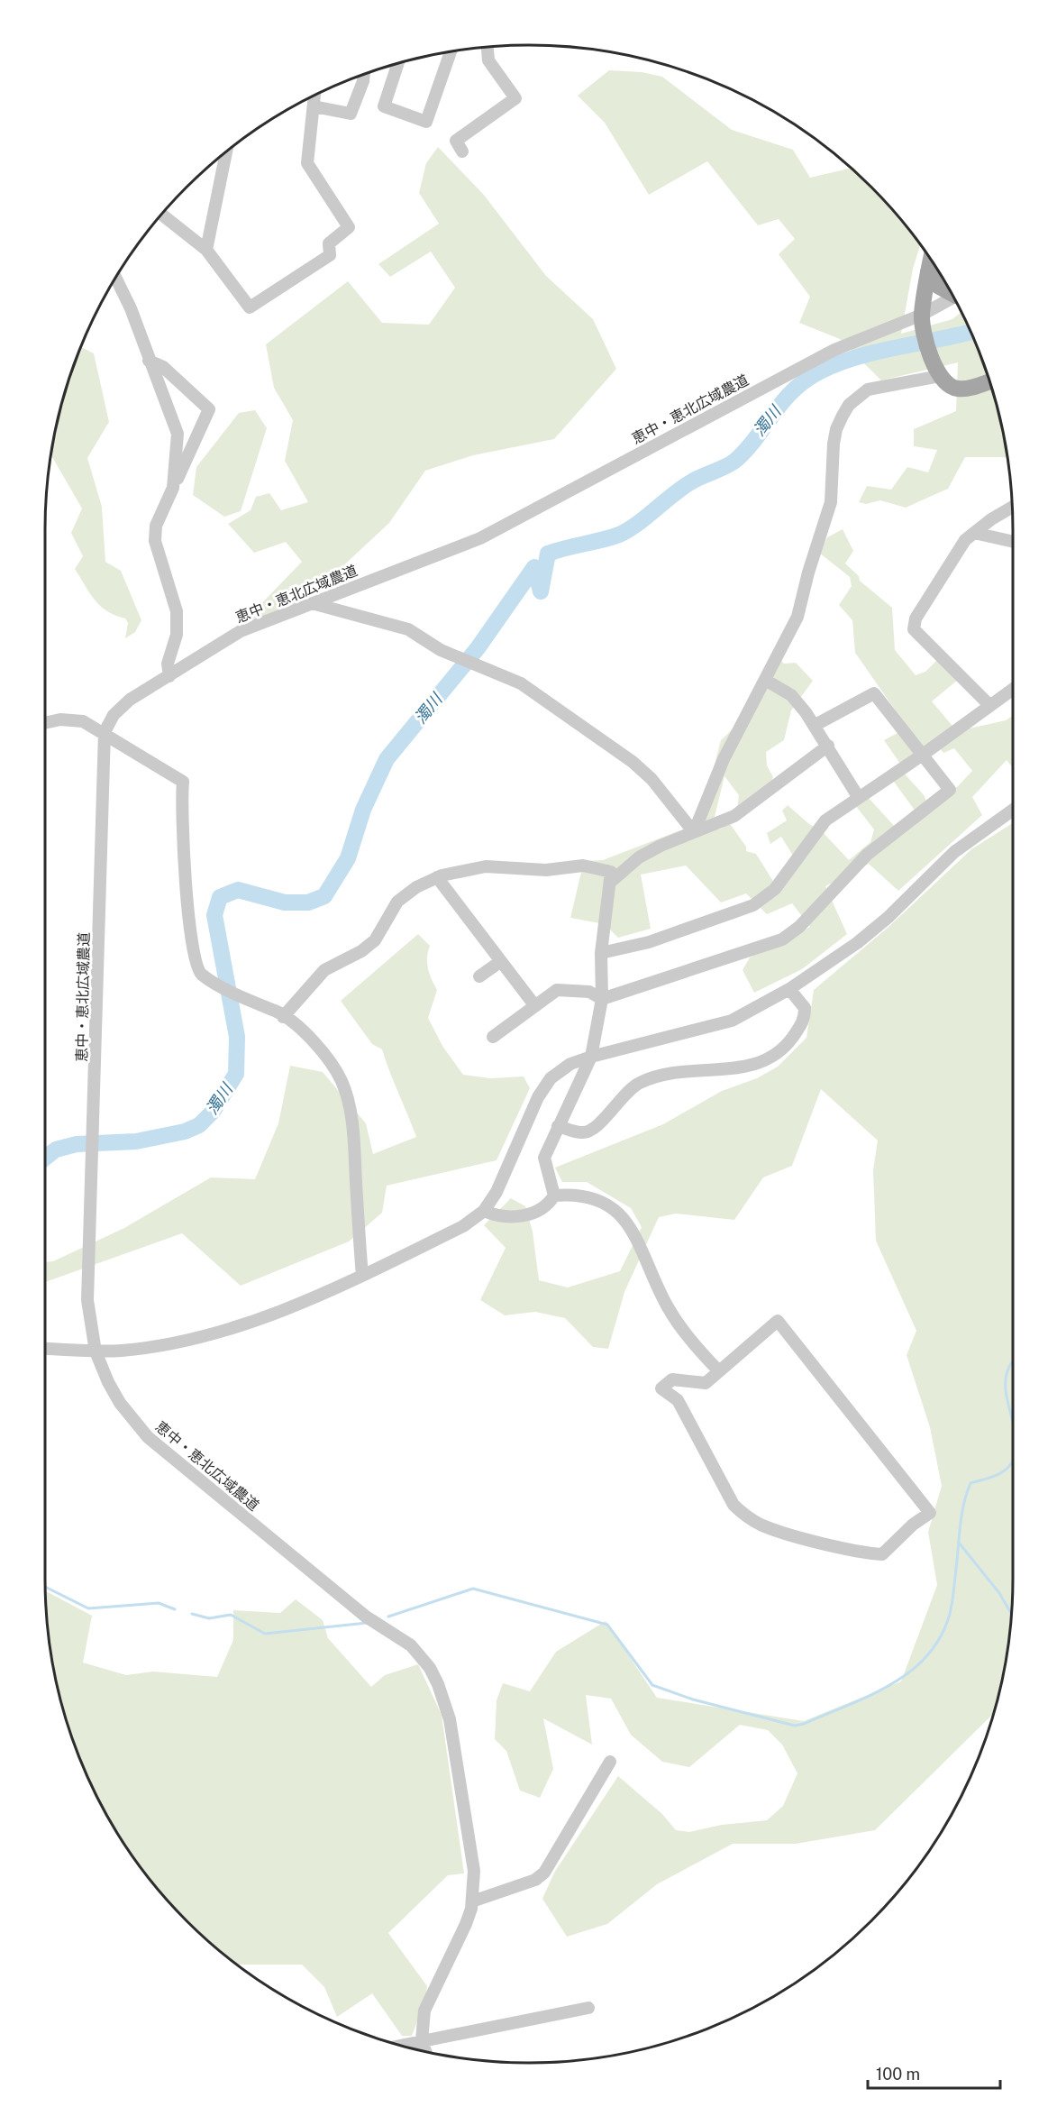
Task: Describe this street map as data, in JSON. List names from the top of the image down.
{
  "streets": {
    "street": ["恵中・恵北広域農道"]
  },
  "water": ["濁川"],
  "scale_bar": "100 m"
}
